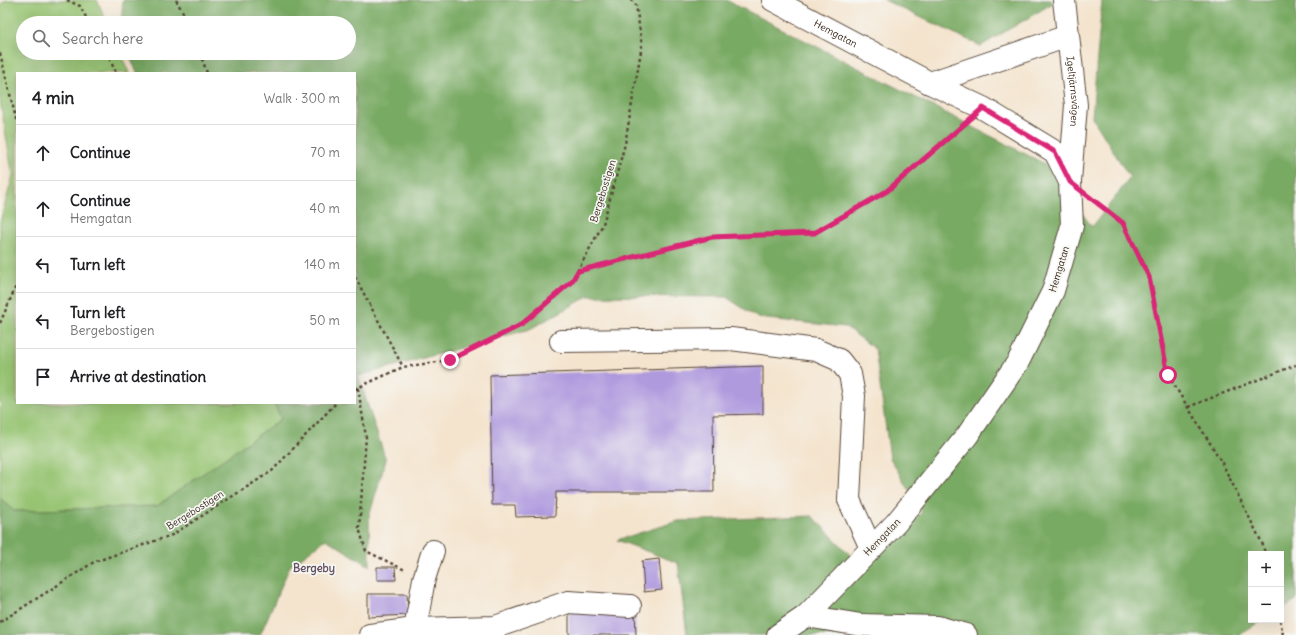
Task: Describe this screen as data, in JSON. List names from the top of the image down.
{
  "streets": {
    "street": ["Hemgatan", "Igeltjärnsvägen"],
    "path": ["Bergebostigen"]
  },
  "crossings": [
    ["Hemgatan", "Igeltjärnsvägen"]
  ],
  "districts": ["Bergeby"],
  "page": {
    "search": "Search here",
    "heading": ["4 min", "Walk · 300 m"],
    "list": [
      ["Continue", "70 m"],
      ["Continue", "Hemgatan", "40 m"],
      ["Turn left", "140 m"],
      ["Turn left", "Bergebostigen", "50 m"],
      "Arrive at destination"
    ],
    "map_buttons": ["+", "−"]
  }
}
